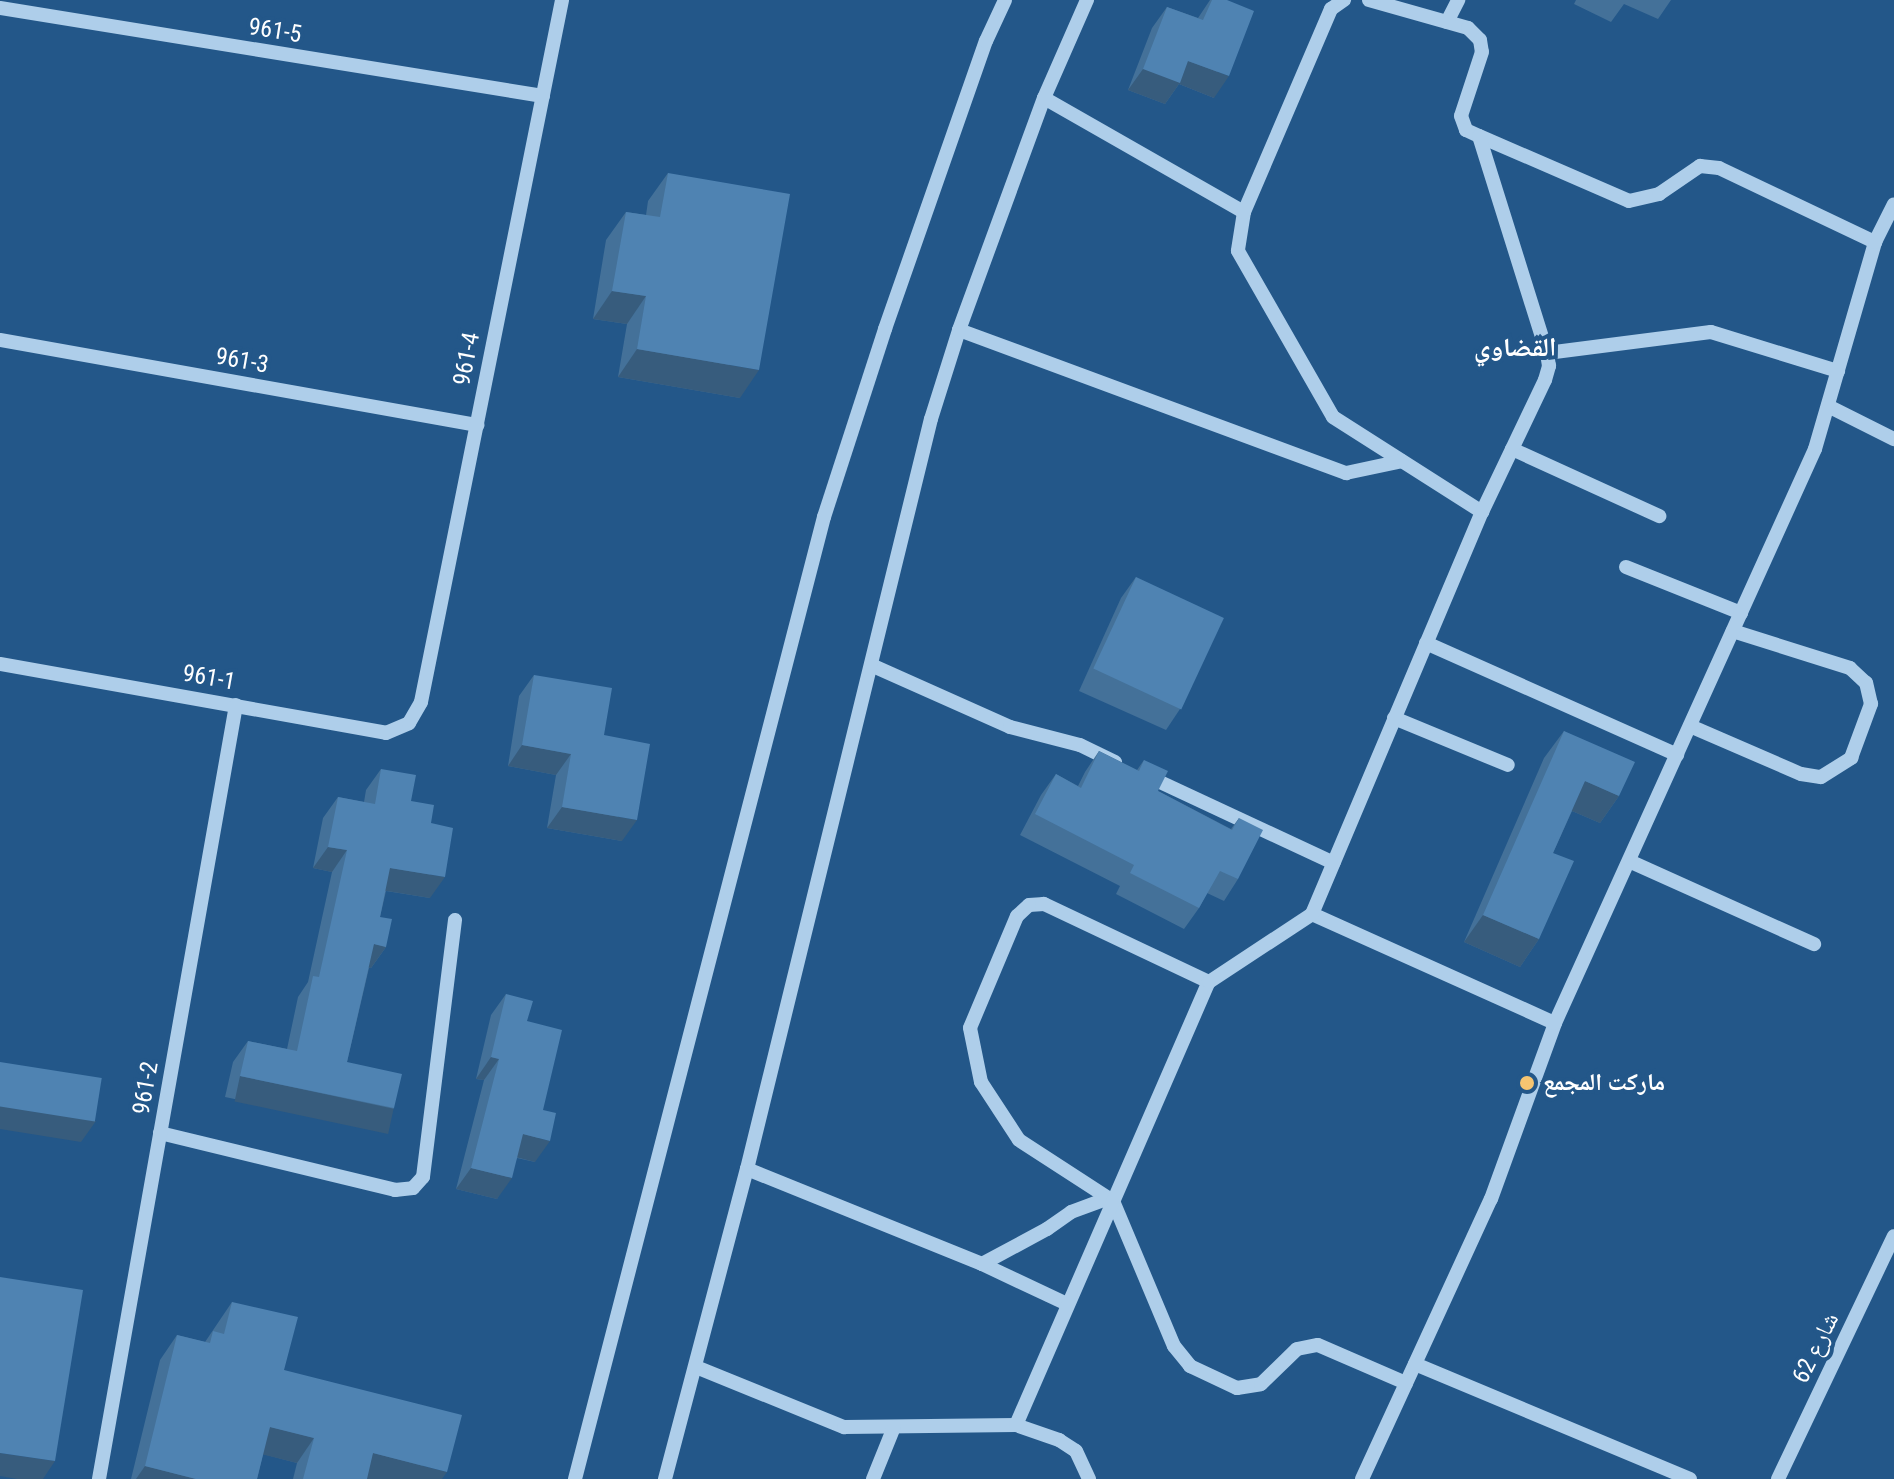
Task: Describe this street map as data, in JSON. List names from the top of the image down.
{
  "streets": {
    "street": [
      "961-5",
      "961-4",
      "961-3",
      "961-1",
      "961-2",
      "شارع 62"
    ]
  },
  "crossings": [
    ["961-5", "961-4"],
    ["961-4", "961-3"],
    ["961-4", "961-1"],
    ["961-1", "961-2"]
  ],
  "districts": ["القضاوي"],
  "places": ["ماركت المجمع"]
}
